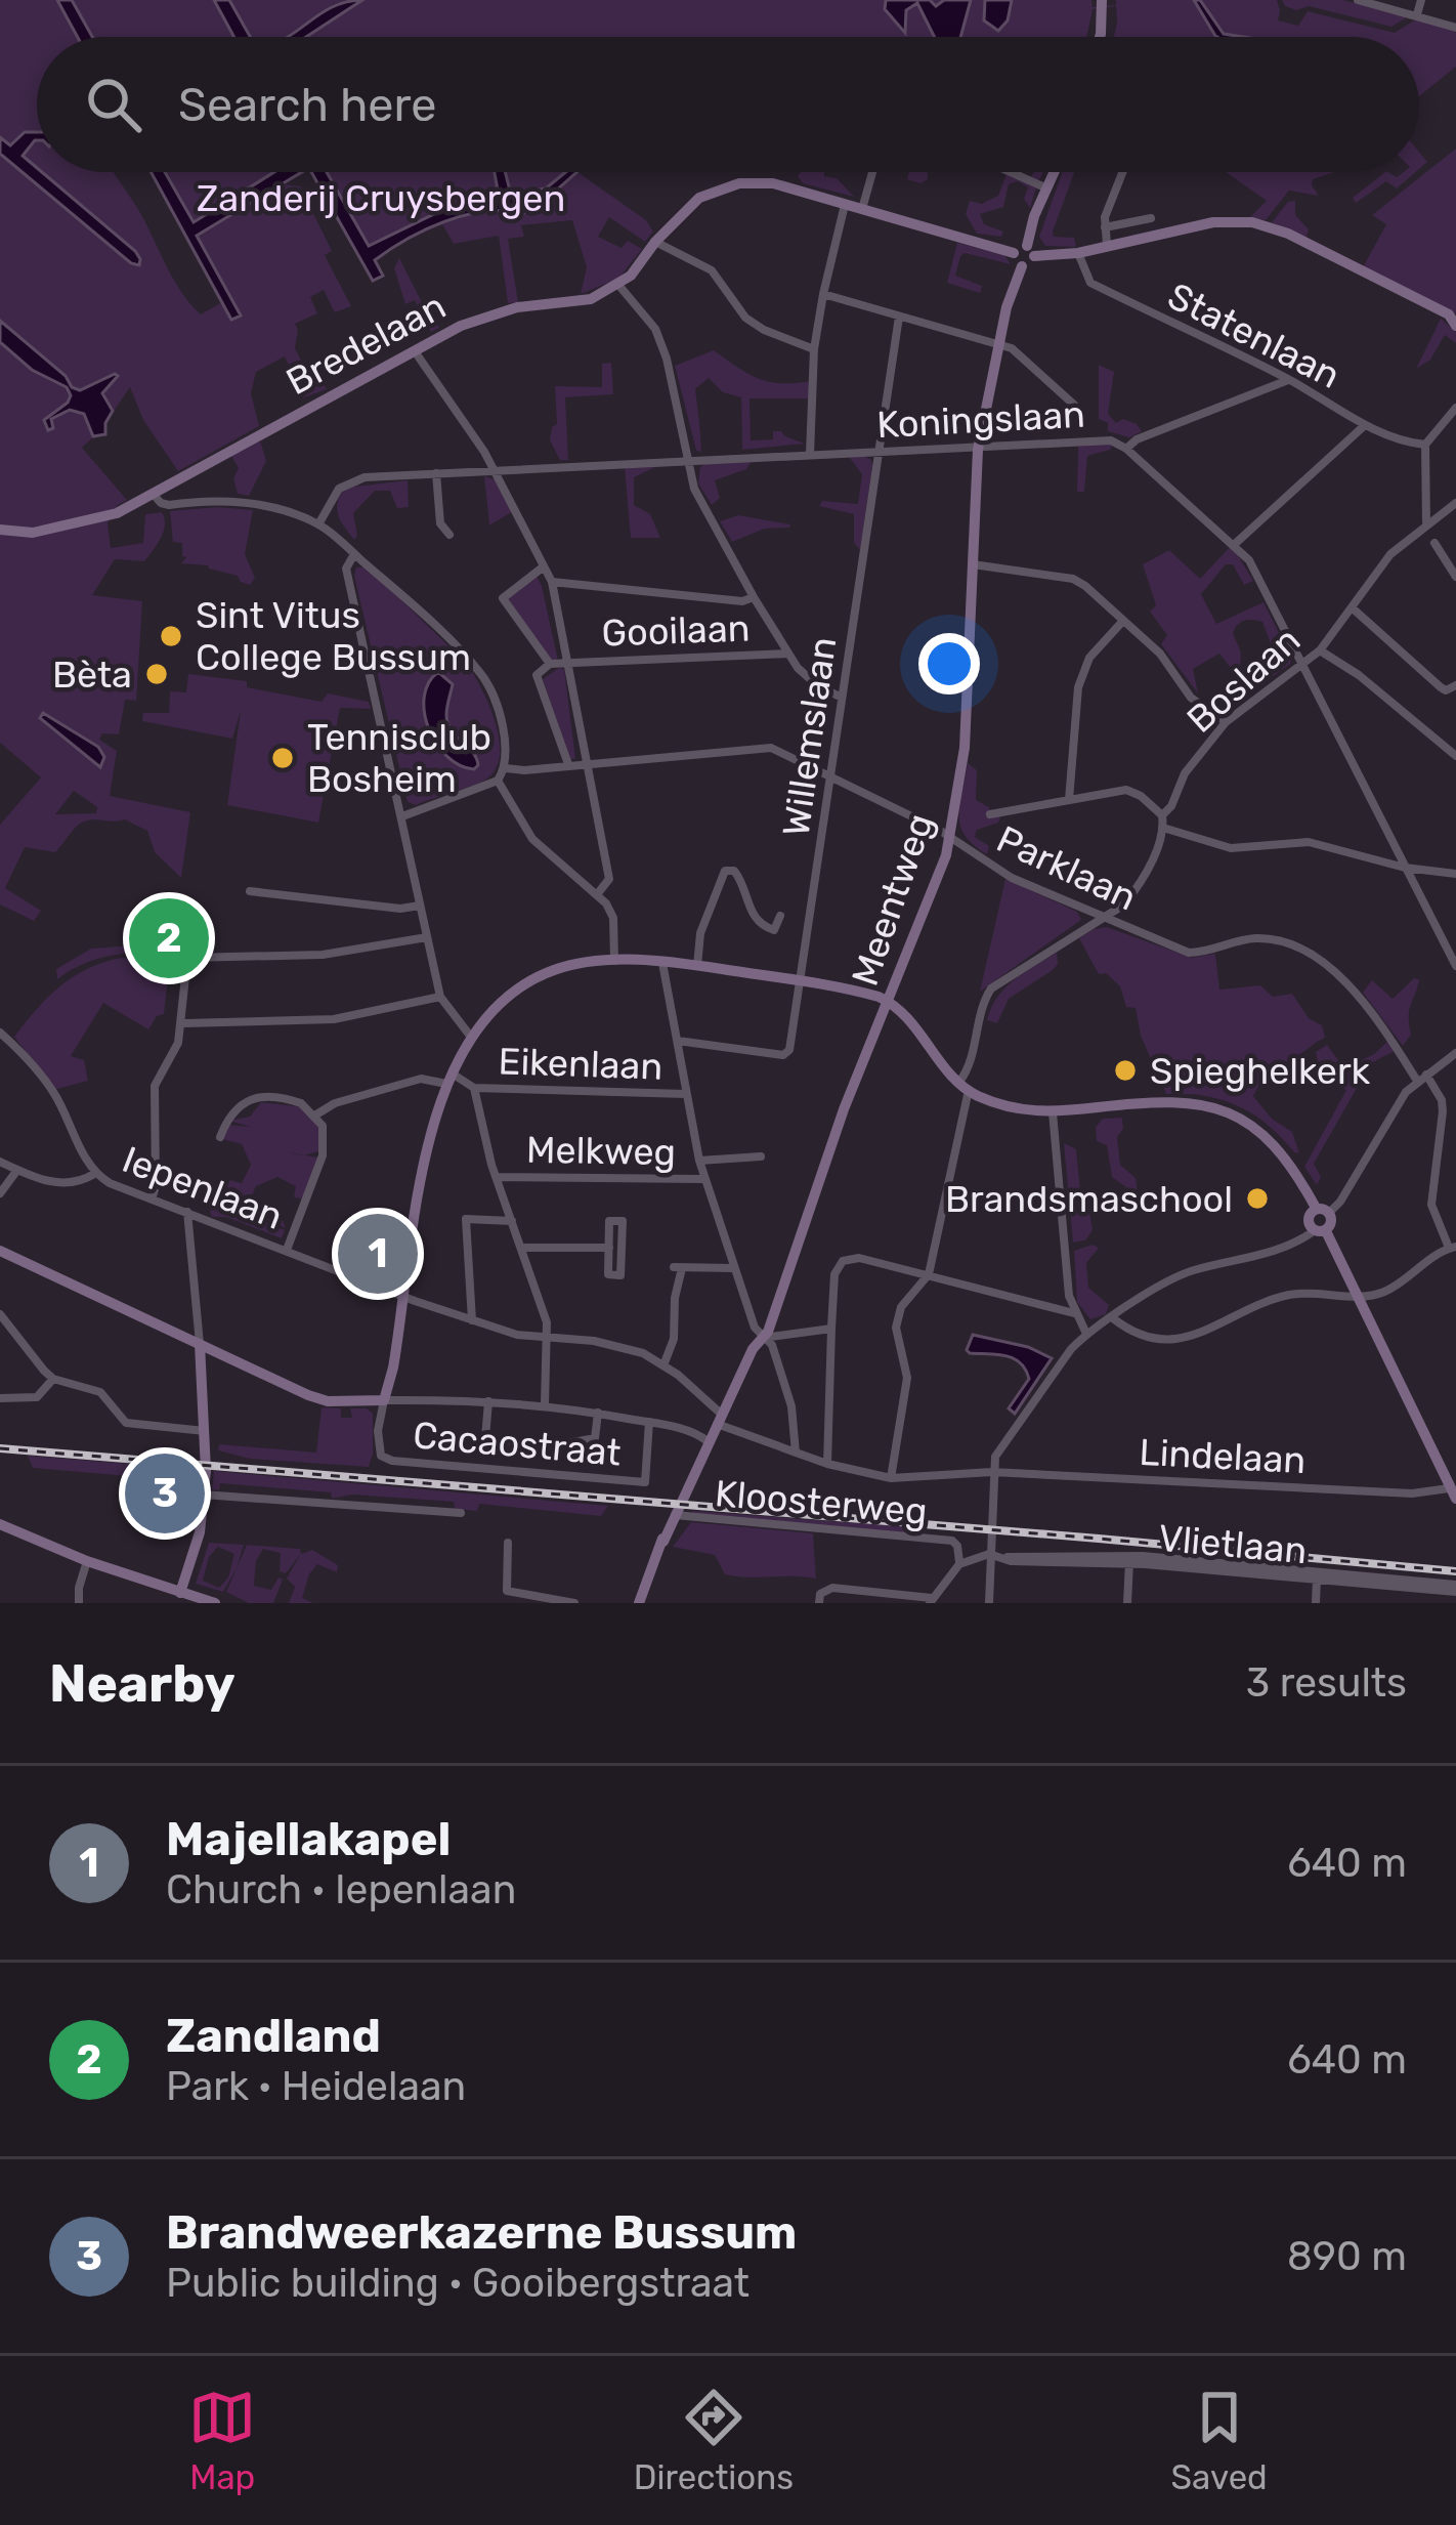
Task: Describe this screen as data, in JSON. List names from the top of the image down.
{
  "streets": {
    "main road": ["Bredelaan", "Meentweg"],
    "street": [
      "Statenlaan",
      "Koningslaan",
      "Gooilaan",
      "Boslaan",
      "Willemslaan",
      "Parklaan",
      "Eikenlaan",
      "Melkweg",
      "Iepenlaan",
      "Cacaostraat",
      "Lindelaan",
      "Kloosterweg",
      "Vlietlaan"
    ]
  },
  "crossings": [
    ["Koningslaan", "Boslaan"],
    ["Koningslaan", "Willemslaan"],
    ["Koningslaan", "Meentweg"],
    ["Willemslaan", "Parklaan"],
    ["Parklaan", "Meentweg"],
    ["Meentweg", "Iepenlaan"],
    ["Meentweg", "Lindelaan"],
    ["Meentweg", "Kloosterweg"],
    ["Iepenlaan", "Lindelaan"]
  ],
  "parks": ["Zanderij Cruysbergen"],
  "places": [
    "Sint Vitus College Bussum",
    "Bèta",
    "Tennisclub Bosheim",
    "Spieghelkerk",
    "Brandsmaschool"
  ],
  "page": {
    "search": "Search here",
    "pins": ["2", "1", "3"],
    "heading": ["Nearby", "3 results"],
    "list": [
      {
        "mark": "1",
        "name": "Majellakapel",
        "note": "Church · Iepenlaan",
        "value": "640 m"
      },
      {
        "mark": "2",
        "name": "Zandland",
        "note": "Park · Heidelaan",
        "value": "640 m"
      },
      {
        "mark": "3",
        "name": "Brandweerkazerne Bussum",
        "note": "Public building · Gooibergstraat",
        "value": "890 m"
      }
    ],
    "nav": ["Map", "Directions", "Saved"]
  }
}
